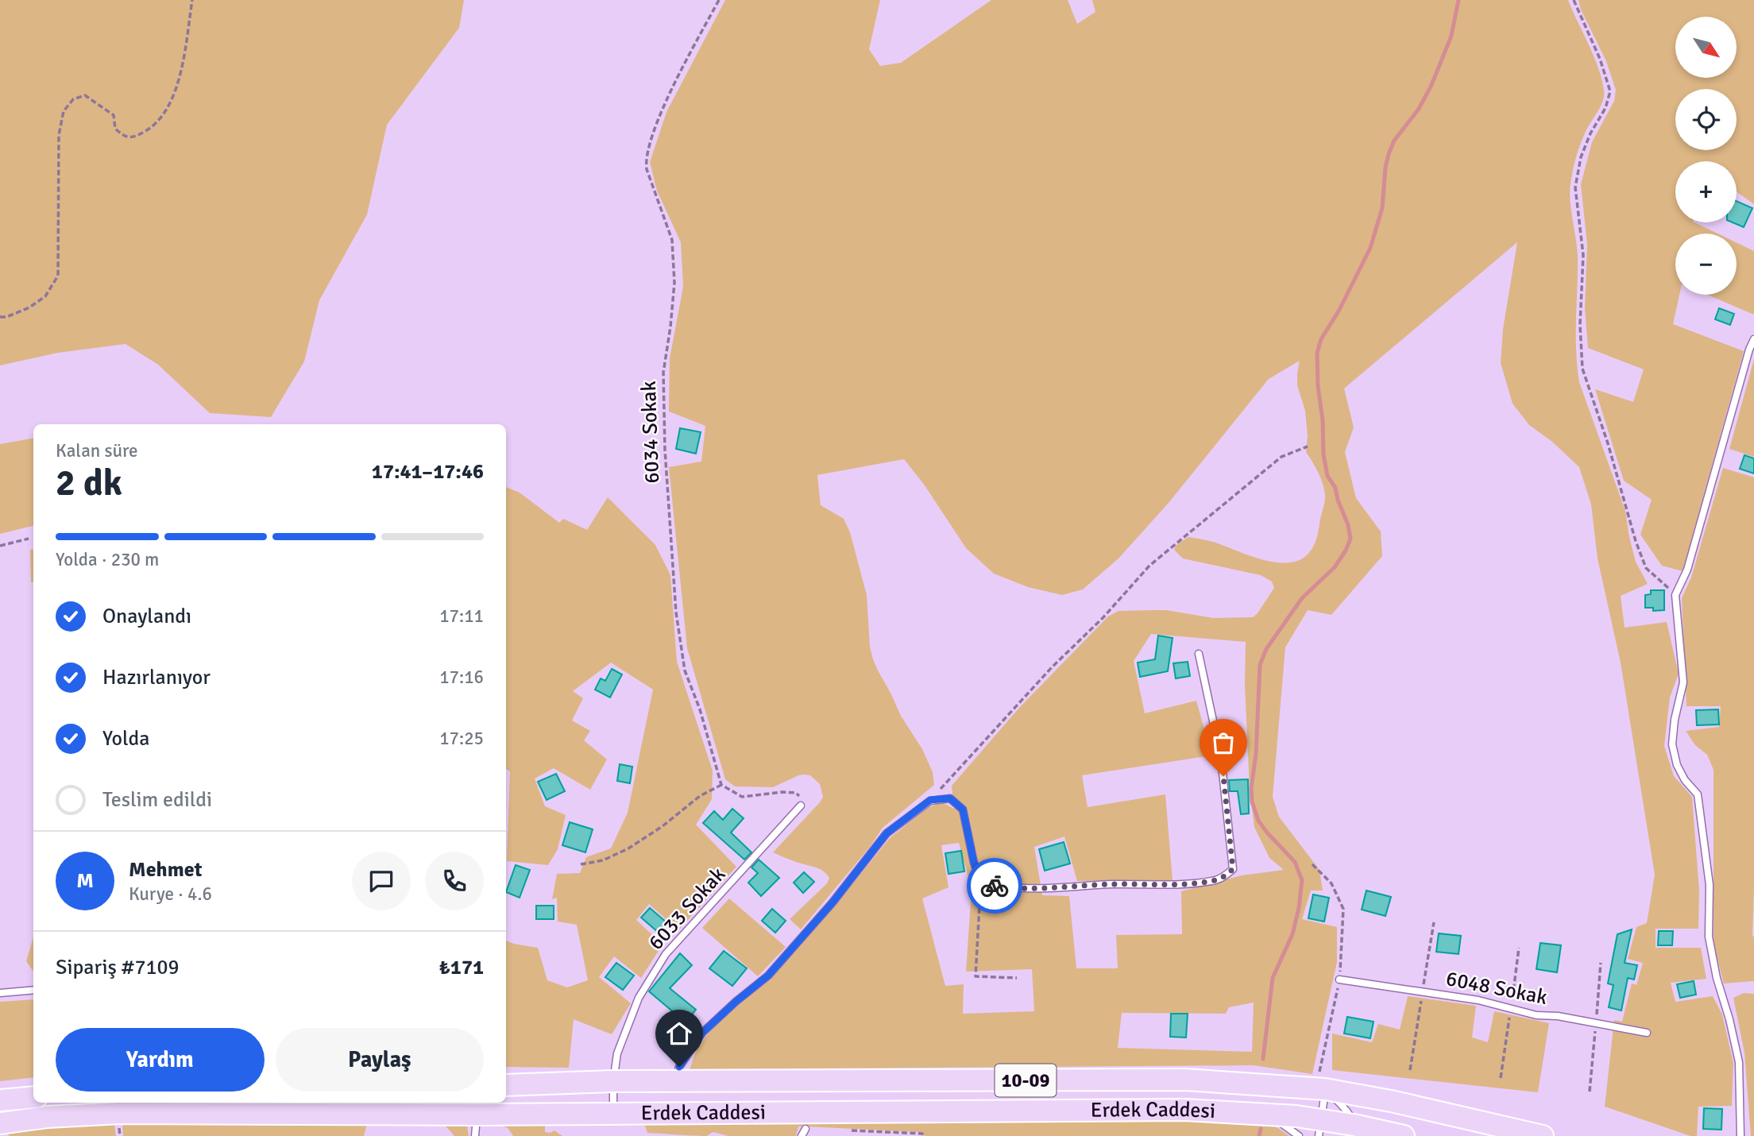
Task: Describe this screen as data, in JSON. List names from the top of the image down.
{
  "streets": {
    "main road": ["10-09", "Erdek Caddesi"],
    "lane": ["6033 Sokak", "6048 Sokak"],
    "path": ["6034 Sokak"]
  },
  "crossings": [
    ["6033 Sokak", "Erdek Caddesi"]
  ],
  "north": "bottom right",
  "page": {
    "map_buttons": ["+", "−"],
    "heading": ["2 dk", "Kalan süre", "17:41–17:46"],
    "panel": [
      "Mehmet",
      "Kurye · 4.6",
      "Sipariş #7109",
      "₺171"
    ],
    "bar": "Yolda · 230 m",
    "list": [
      ["Onaylandı", "17:11"],
      ["Hazırlanıyor", "17:16"],
      ["Yolda", "17:25"],
      "Teslim edildi"
    ],
    "round": "M",
    "buttons": ["Yardım", "Paylaş"]
  }
}
